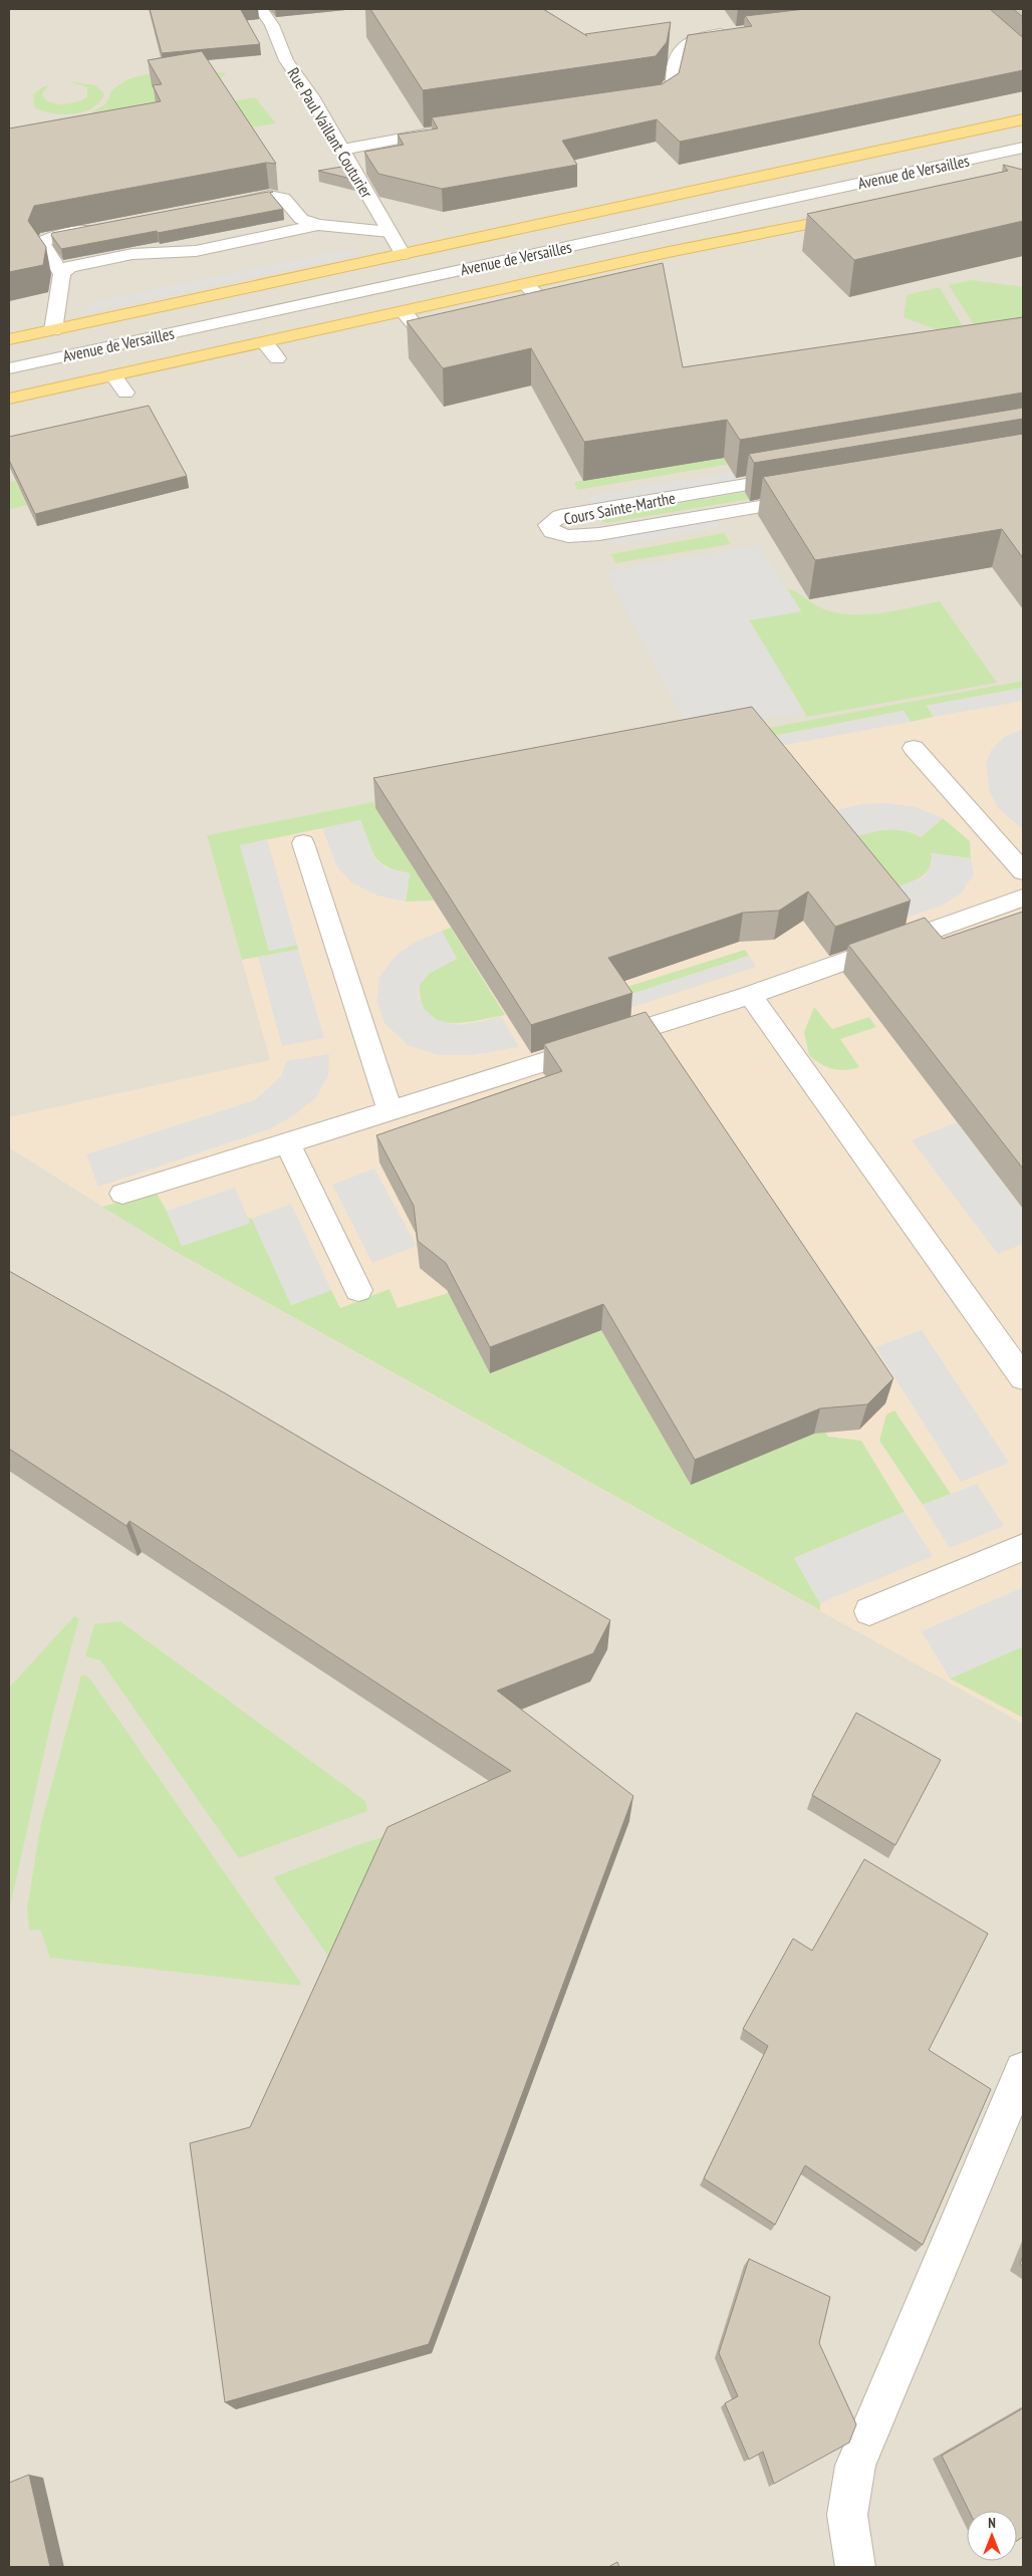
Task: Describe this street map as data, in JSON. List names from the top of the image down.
{
  "streets": {
    "main road": ["Avenue de Versailles"],
    "street": ["Rue Paul Vaillant Couturier", "Cours Sainte-Marthe"]
  },
  "crossings": [
    ["Rue Paul Vaillant Couturier", "Avenue de Versailles"]
  ],
  "north": "top"
}
